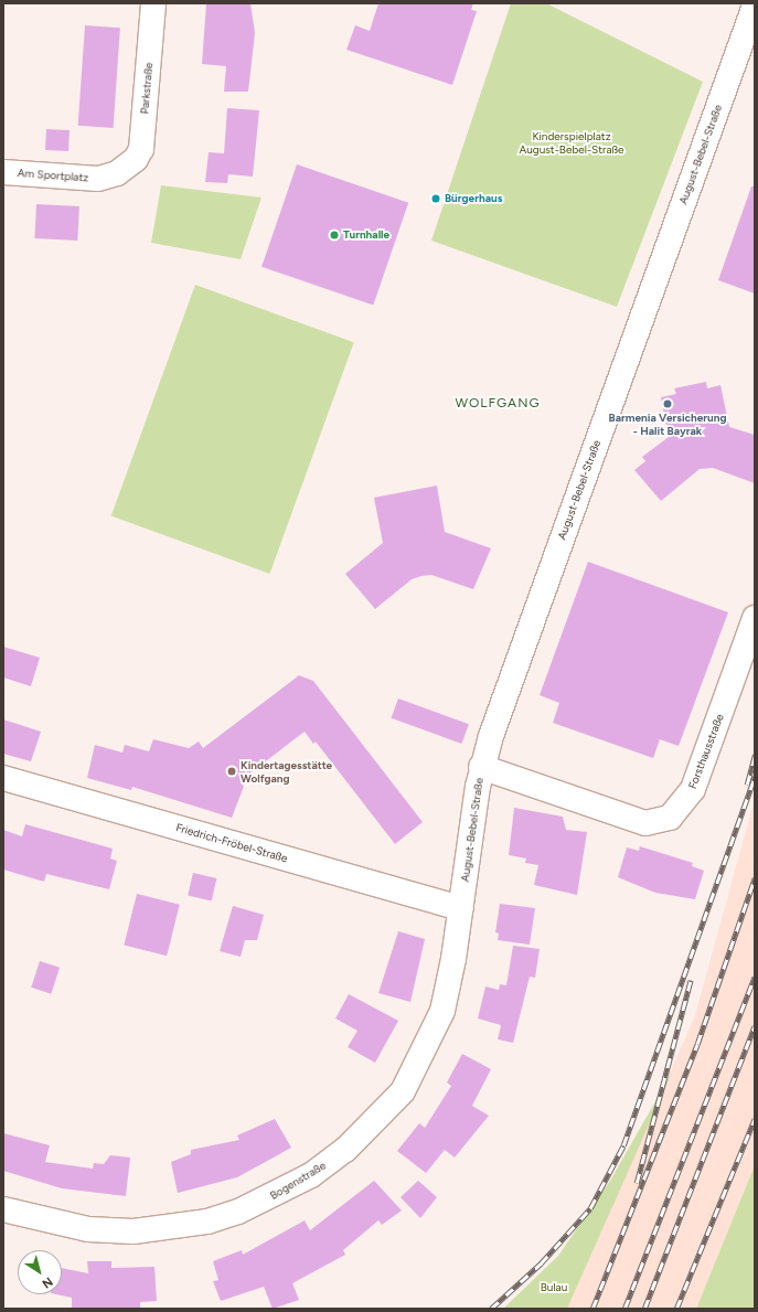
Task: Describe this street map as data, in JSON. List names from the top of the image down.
{
  "streets": {
    "street": [
      "Parkstraße",
      "August-Bebel-Straße",
      "Am Sportplatz",
      "Forsthausstraße",
      "Friedrich-Fröbel-Straße",
      "Bogenstraße"
    ]
  },
  "crossings": [
    ["Parkstraße", "Am Sportplatz"],
    ["August-Bebel-Straße", "Forsthausstraße"],
    ["August-Bebel-Straße", "Friedrich-Fröbel-Straße"],
    ["August-Bebel-Straße", "Bogenstraße"],
    ["Friedrich-Fröbel-Straße", "Bogenstraße"]
  ],
  "districts": ["WOLFGANG"],
  "parks": ["Kinderspielplatz August-Bebel-Straße", "Bulau"],
  "places": [
    "Bürgerhaus",
    "Turnhalle",
    "Barmenia Versicherung - Halit Bayrak",
    "Kindertagesstätte Wolfgang"
  ],
  "north": "bottom right"
}
